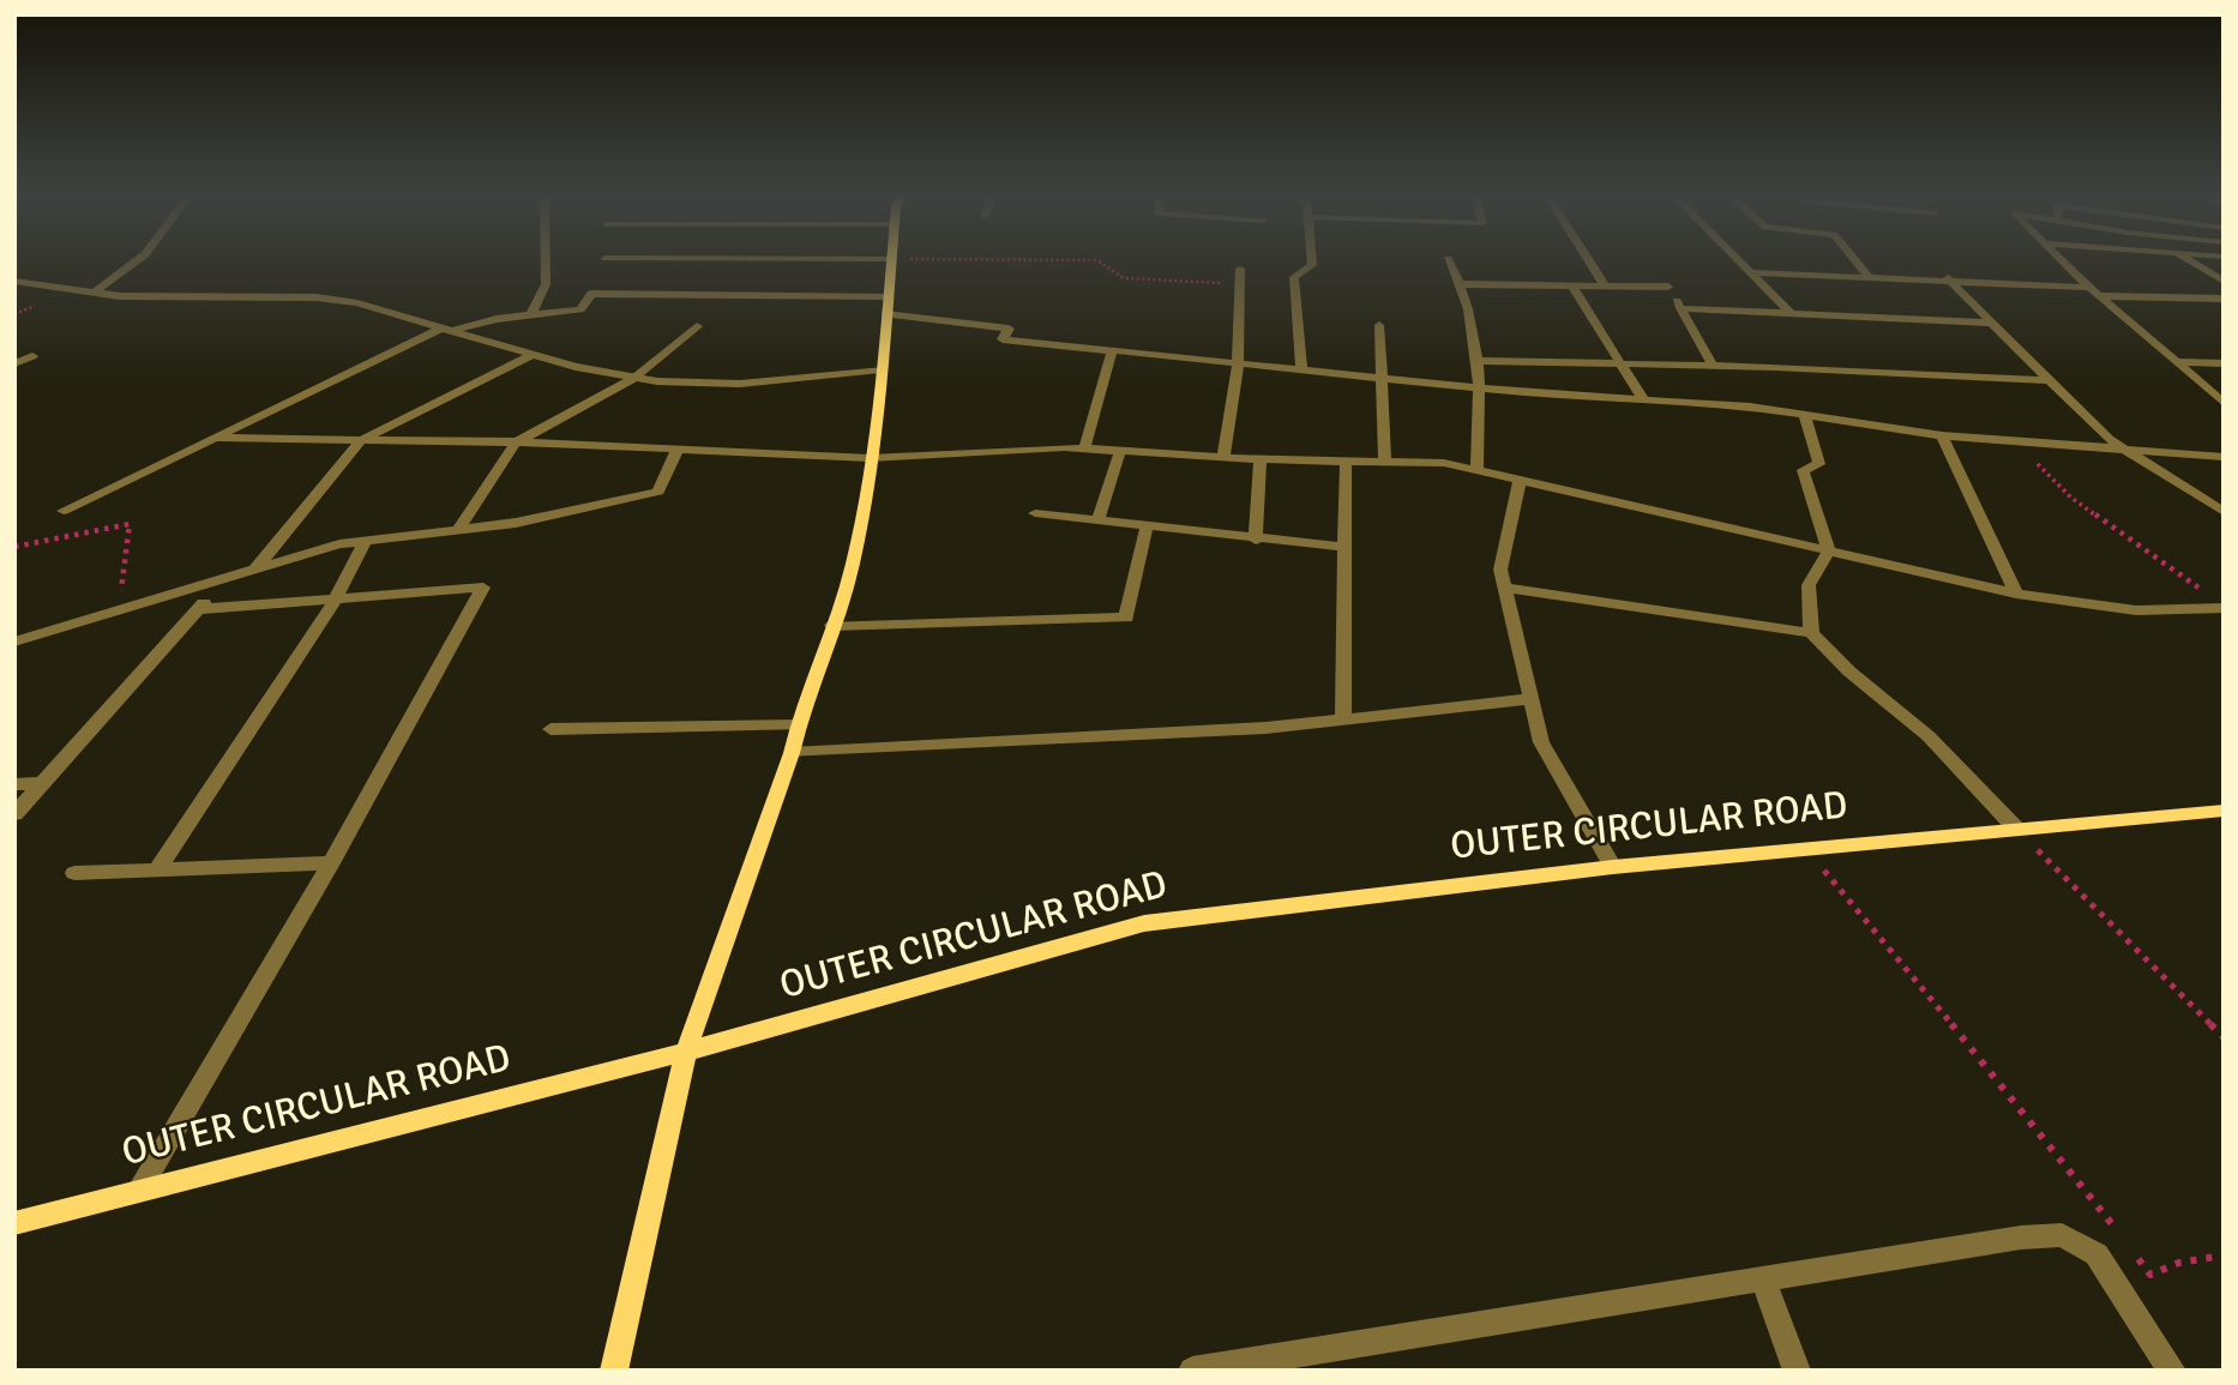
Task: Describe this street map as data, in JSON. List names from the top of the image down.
{
  "streets": {
    "main road": ["OUTER CIRCULAR ROAD"]
  }
}
